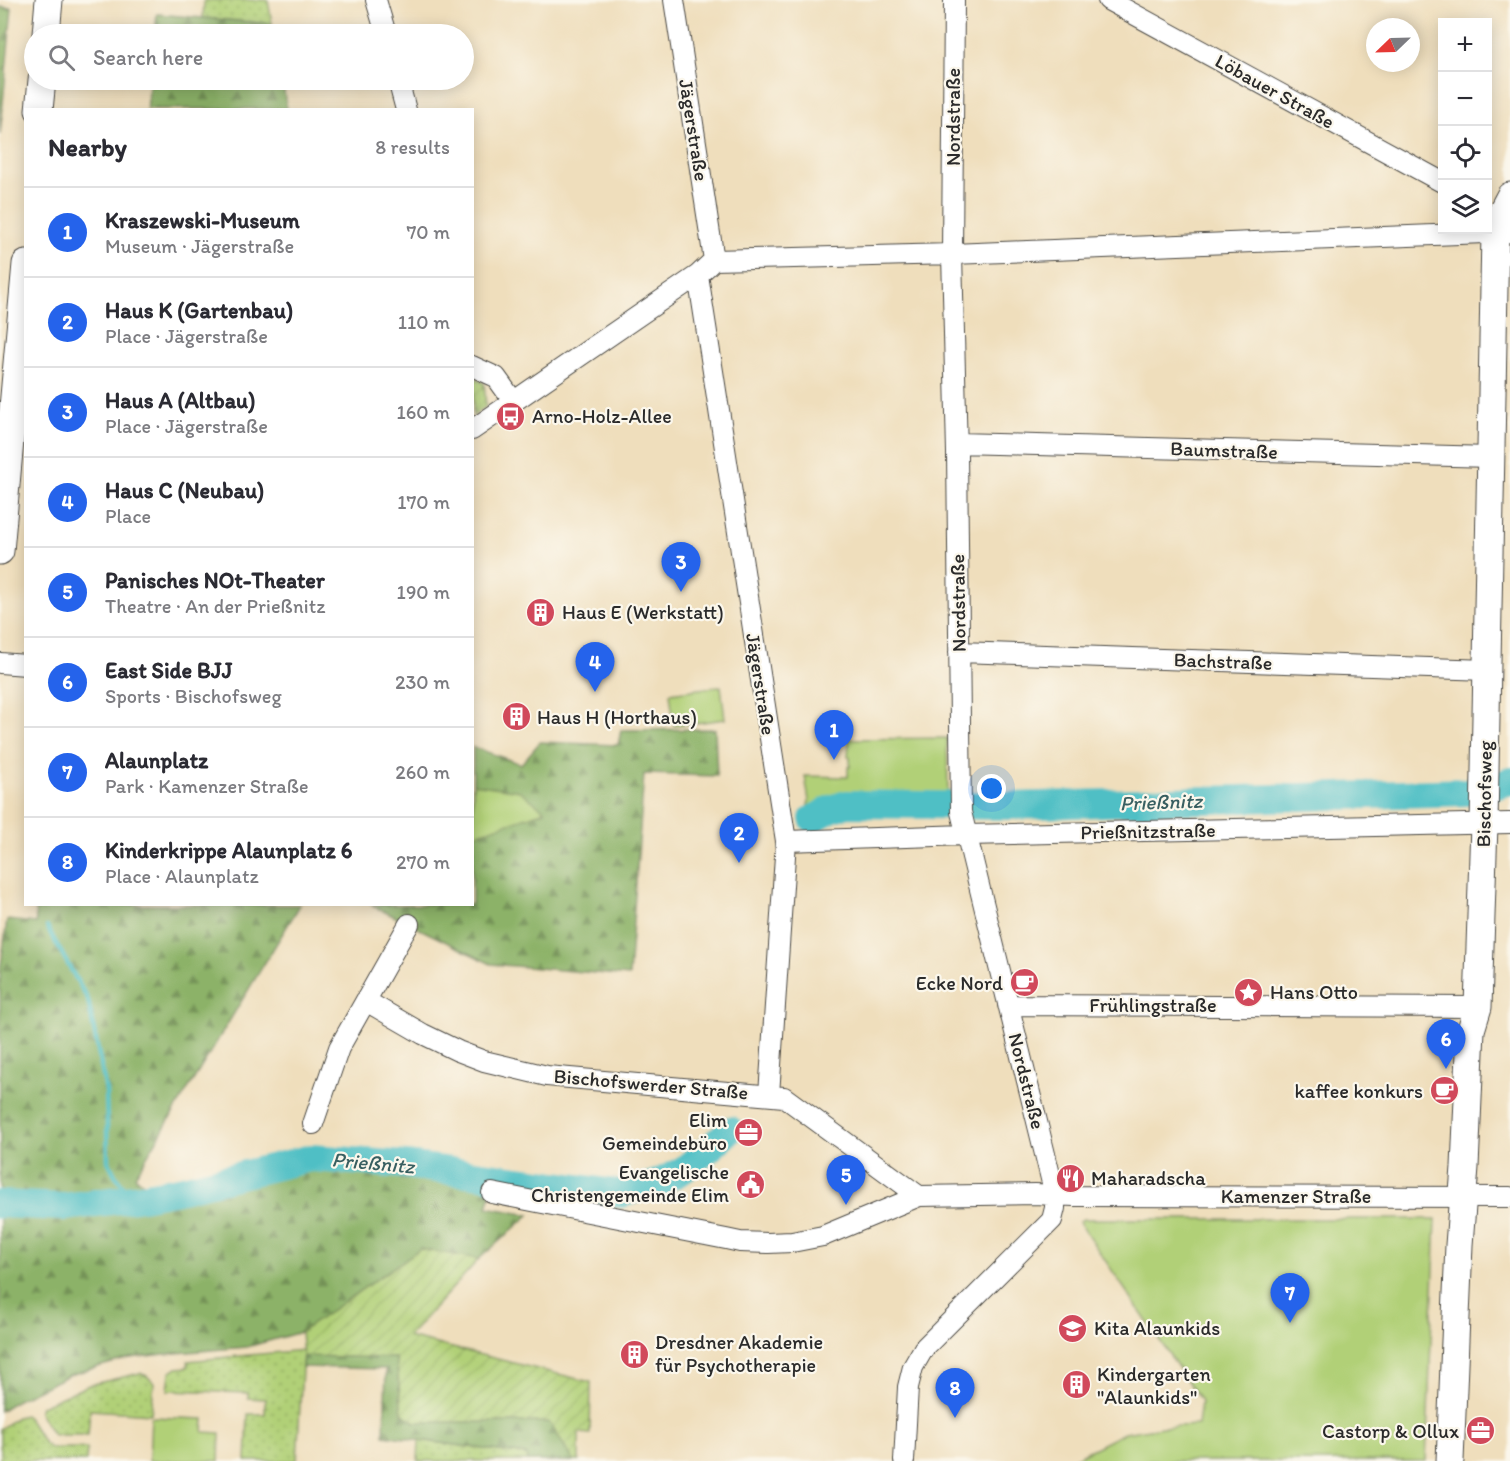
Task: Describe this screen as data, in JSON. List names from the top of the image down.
{
  "streets": {
    "street": [
      "Löbauer Straße",
      "Nordstraße",
      "Jägerstraße",
      "Baumstraße",
      "Bachstraße",
      "Bischofsweg",
      "Prießnitzstraße",
      "Frühlingstraße",
      "Bischofswerder Straße",
      "Kamenzer Straße"
    ]
  },
  "crossings": [
    ["Nordstraße", "Baumstraße"],
    ["Nordstraße", "Bachstraße"],
    ["Nordstraße", "Prießnitzstraße"],
    ["Nordstraße", "Frühlingstraße"],
    ["Nordstraße", "Kamenzer Straße"],
    ["Jägerstraße", "Prießnitzstraße"],
    ["Jägerstraße", "Bischofswerder Straße"],
    ["Baumstraße", "Bischofsweg"],
    ["Bachstraße", "Bischofsweg"],
    ["Bischofsweg", "Prießnitzstraße"],
    ["Bischofsweg", "Frühlingstraße"],
    ["Bischofsweg", "Kamenzer Straße"],
    ["Bischofswerder Straße", "Kamenzer Straße"]
  ],
  "water": ["Prießnitz"],
  "places": {
    "bus stop": ["Arno-Holz-Allee"],
    "building": [
      "Haus E (Werkstatt)",
      "Haus H (Horthaus)",
      "Dresdner Akademie für Psychotherapie",
      "Kindergarten \"Alaunkids\""
    ],
    "cafe": ["Ecke Nord", "kaffee konkurs"],
    "place": ["Hans Otto"],
    "office": ["Elim Gemeindebüro", "Castorp & Ollux"],
    "restaurant": ["Maharadscha"],
    "public building": ["Evangelische Christengemeinde Elim"],
    "school or university": ["Kita Alaunkids"]
  },
  "north": "bottom left",
  "page": {
    "map_buttons": ["+", "−"],
    "search": "Search here",
    "heading": ["Nearby", "8 results"],
    "list": [
      {
        "mark": "1",
        "name": "Kraszewski-Museum",
        "note": "Museum · Jägerstraße",
        "value": "70 m"
      },
      {
        "mark": "2",
        "name": "Haus K (Gartenbau)",
        "note": "Place · Jägerstraße",
        "value": "110 m"
      },
      {
        "mark": "3",
        "name": "Haus A (Altbau)",
        "note": "Place · Jägerstraße",
        "value": "160 m"
      },
      {
        "mark": "4",
        "name": "Haus C (Neubau)",
        "note": "Place",
        "value": "170 m"
      },
      {
        "mark": "5",
        "name": "Panisches NOt-Theater",
        "note": "Theatre · An der Prießnitz",
        "value": "190 m"
      },
      {
        "mark": "6",
        "name": "East Side BJJ",
        "note": "Sports · Bischofsweg",
        "value": "230 m"
      },
      {
        "mark": "7",
        "name": "Alaunplatz",
        "note": "Park · Kamenzer Straße",
        "value": "260 m"
      },
      {
        "mark": "8",
        "name": "Kinderkrippe Alaunplatz 6",
        "note": "Place · Alaunplatz",
        "value": "270 m"
      }
    ],
    "pins": [
      "3",
      "4",
      "1",
      "2",
      "6",
      "5",
      "7",
      "8"
    ]
  }
}
